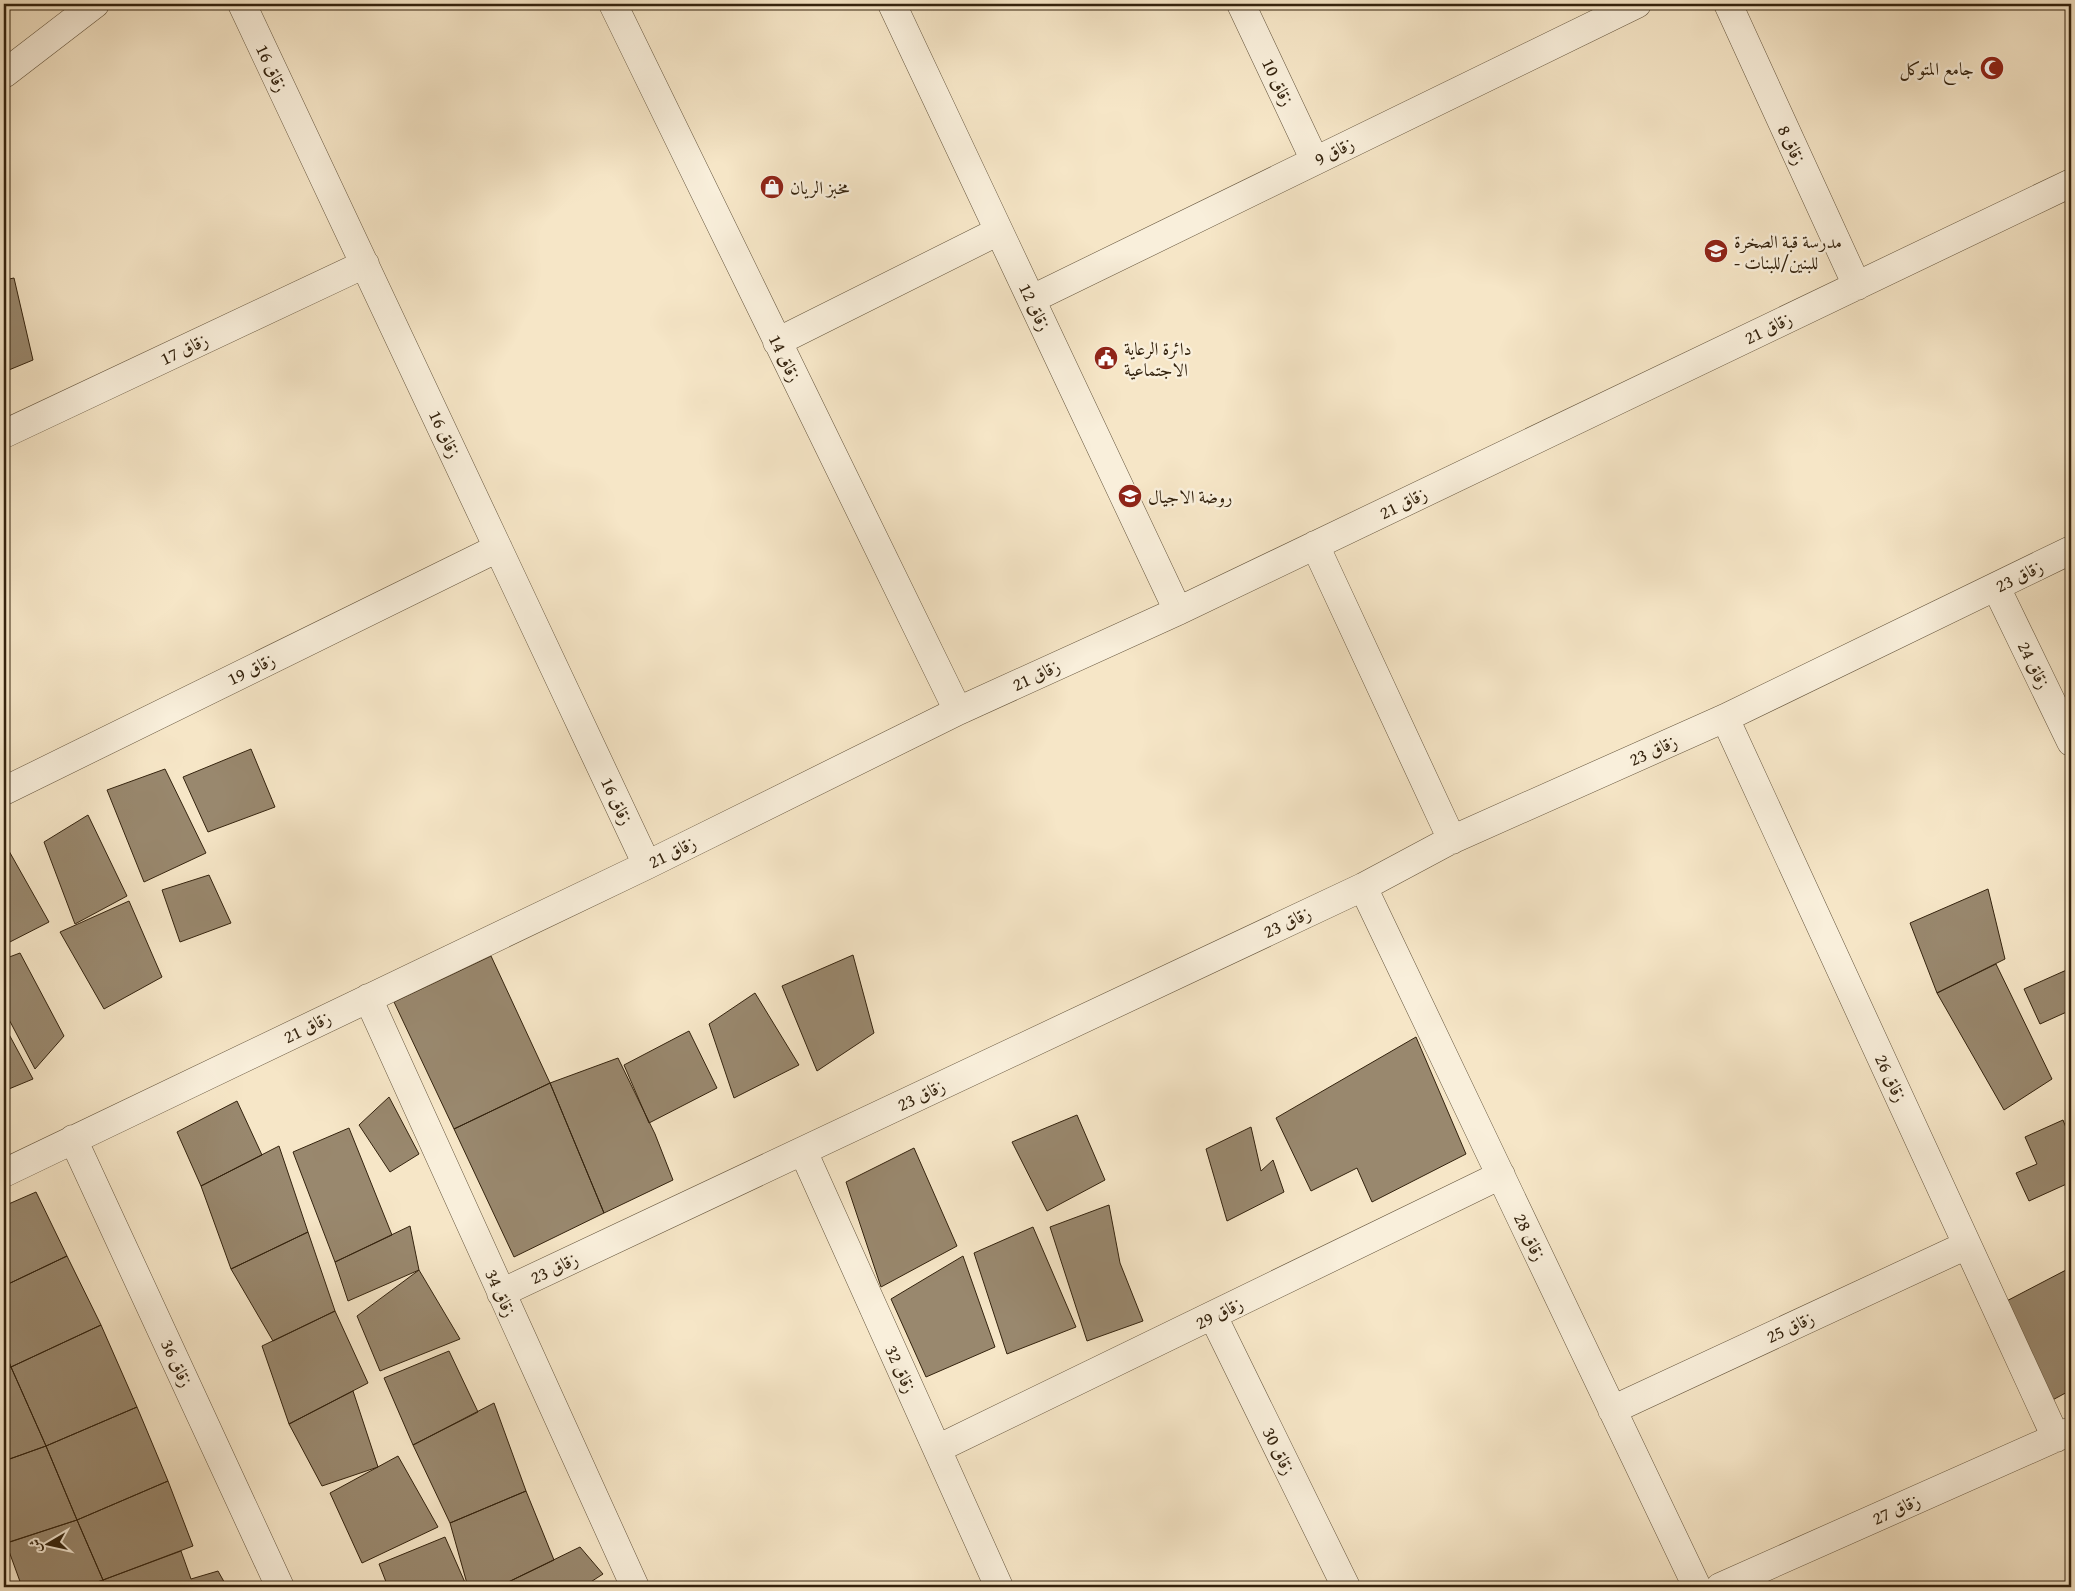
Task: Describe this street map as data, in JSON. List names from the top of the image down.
{
  "streets": {
    "street": [
      "زقاق 16",
      "زقاق 10",
      "زقاق 8",
      "زقاق 9",
      "زقاق 12",
      "زقاق 21",
      "زقاق 17",
      "زقاق 14",
      "زقاق 23",
      "زقاق 24",
      "زقاق 19",
      "زقاق 26",
      "زقاق 28",
      "زقاق 34",
      "زقاق 29",
      "زقاق 25",
      "زقاق 36",
      "زقاق 32",
      "زقاق 30",
      "زقاق 27"
    ]
  },
  "crossings": [
    ["زقاق 16", "زقاق 21"],
    ["زقاق 16", "زقاق 17"],
    ["زقاق 16", "زقاق 19"],
    ["زقاق 10", "زقاق 9"],
    ["زقاق 8", "زقاق 21"],
    ["زقاق 9", "زقاق 12"],
    ["زقاق 12", "زقاق 21"],
    ["زقاق 21", "زقاق 14"],
    ["زقاق 21", "زقاق 34"],
    ["زقاق 21", "زقاق 36"],
    ["زقاق 23", "زقاق 24"],
    ["زقاق 23", "زقاق 26"],
    ["زقاق 23", "زقاق 28"],
    ["زقاق 23", "زقاق 34"],
    ["زقاق 23", "زقاق 32"],
    ["زقاق 26", "زقاق 25"],
    ["زقاق 26", "زقاق 27"],
    ["زقاق 28", "زقاق 29"],
    ["زقاق 28", "زقاق 25"],
    ["زقاق 29", "زقاق 32"],
    ["زقاق 29", "زقاق 30"]
  ],
  "places": {
    "mosque": ["جامع المتوكل"],
    "shop": ["مخبز الريان"],
    "school or university": ["مدرسة قبة الصخرة - للبنين/للبنات", "روضة الاجيال"],
    "public building": ["دائرة الرعاية الاجتماعية"]
  },
  "north": "left"
}
